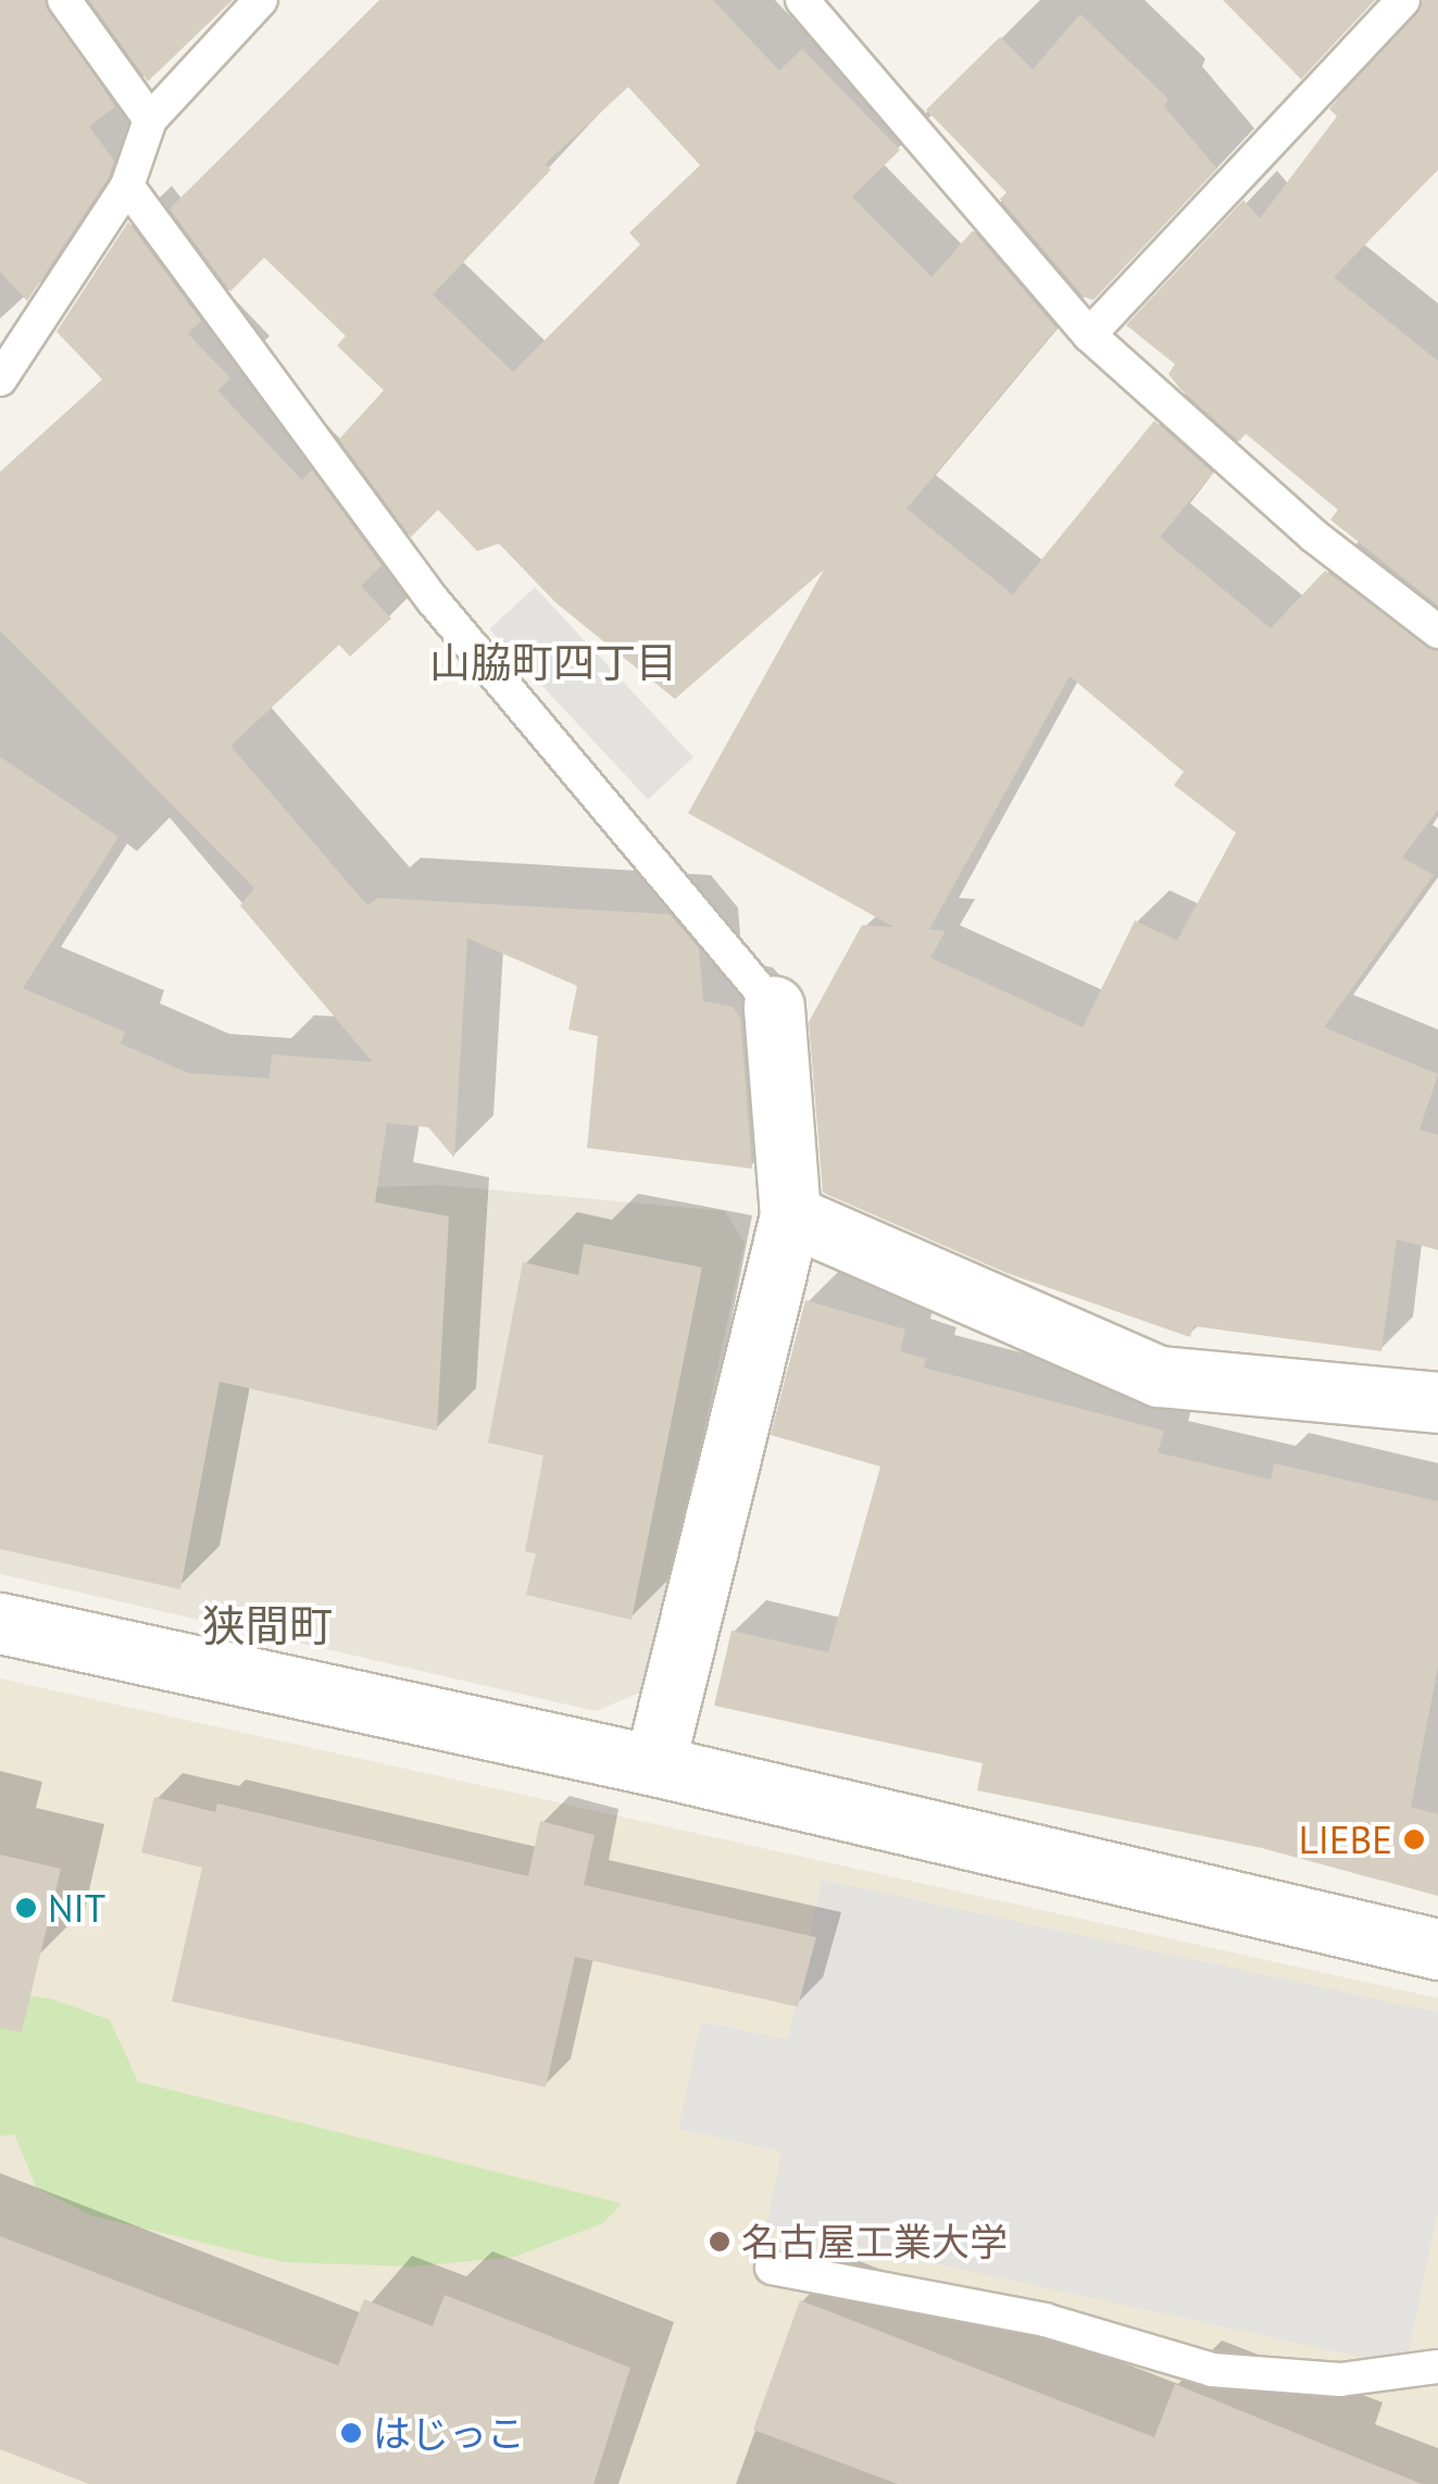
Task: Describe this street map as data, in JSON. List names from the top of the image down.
{
  "districts": ["山脇町四丁目", "狭間町"],
  "places": [
    "LIEBE",
    "NIT",
    "名古屋工業大学",
    "はじっこ"
  ]
}
